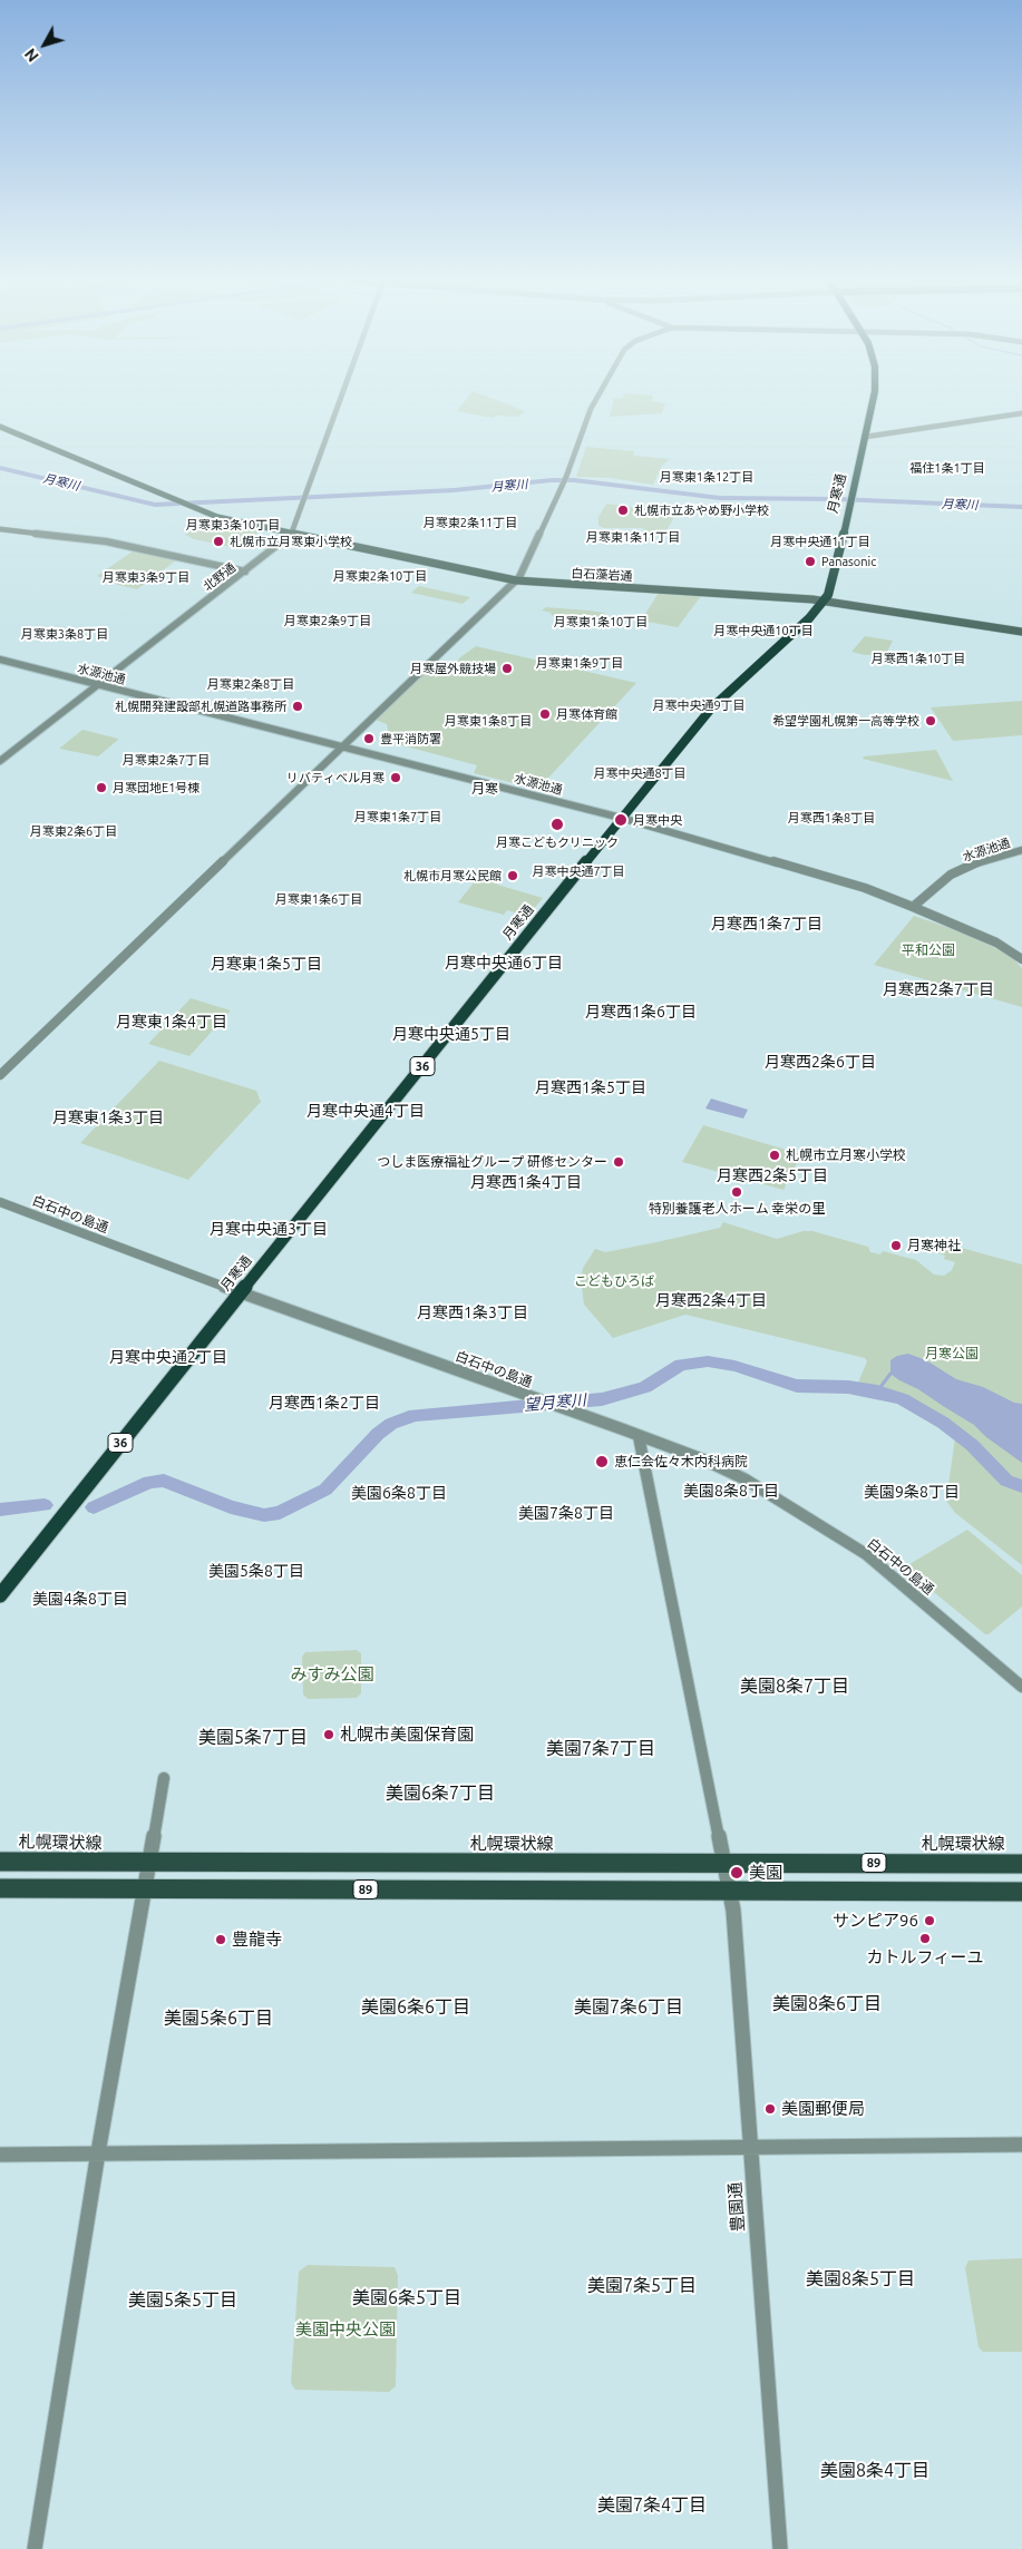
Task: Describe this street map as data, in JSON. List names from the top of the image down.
{
  "streets": {
    "highway": ["月寒通", "36"],
    "main road": ["白石藻岩通", "札幌環状線", "89"],
    "street": [
      "北野通",
      "水源池通",
      "白石中の島通",
      "豊園通"
    ]
  },
  "crossings": [
    ["月寒通", "白石藻岩通"],
    ["月寒通", "水源池通"],
    ["月寒通", "白石中の島通"],
    ["白石藻岩通", "北野通"],
    ["北野通", "水源池通"],
    ["白石中の島通", "豊園通"],
    ["札幌環状線", "豊園通"],
    ["89", "豊園通"]
  ],
  "districts": [
    "福住1条1丁目",
    "月寒東1条12丁目",
    "月寒東2条11丁目",
    "月寒東3条10丁目",
    "月寒東1条11丁目",
    "月寒中央通11丁目",
    "月寒東2条10丁目",
    "月寒東3条9丁目",
    "月寒東2条9丁目",
    "月寒東1条10丁目",
    "月寒中央通10丁目",
    "月寒東3条8丁目",
    "月寒西1条10丁目",
    "月寒東1条9丁目",
    "月寒東2条8丁目",
    "月寒中央通9丁目",
    "月寒東1条8丁目",
    "月寒東2条7丁目",
    "月寒中央通8丁目",
    "月寒",
    "月寒東1条7丁目",
    "月寒西1条8丁目",
    "月寒東2条6丁目",
    "月寒中央通7丁目",
    "月寒東1条6丁目",
    "月寒西1条7丁目",
    "月寒中央通6丁目",
    "月寒東1条5丁目",
    "月寒西2条7丁目",
    "月寒西1条6丁目",
    "月寒東1条4丁目",
    "月寒中央通5丁目",
    "月寒西2条6丁目",
    "月寒西1条5丁目",
    "月寒中央通4丁目",
    "月寒東1条3丁目",
    "月寒西2条5丁目",
    "月寒西1条4丁目",
    "月寒中央通3丁目",
    "月寒西2条4丁目",
    "月寒西1条3丁目",
    "月寒中央通2丁目",
    "月寒西1条2丁目",
    "美園8条8丁目",
    "美園9条8丁目",
    "美園6条8丁目",
    "美園7条8丁目",
    "美園5条8丁目",
    "美園4条8丁目",
    "美園8条7丁目",
    "美園5条7丁目",
    "美園7条7丁目",
    "美園6条7丁目",
    "美園8条6丁目",
    "美園6条6丁目",
    "美園7条6丁目",
    "美園5条6丁目",
    "美園8条5丁目",
    "美園7条5丁目",
    "美園6条5丁目",
    "美園5条5丁目",
    "美園8条4丁目",
    "美園7条4丁目"
  ],
  "water": ["月寒川", "望月寒川"],
  "parks": [
    "平和公園",
    "こどもひろば",
    "月寒公園",
    "みすみ公園",
    "美園中央公園"
  ],
  "places": [
    "札幌市立あやめ野小学校",
    "札幌市立月寒東小学校",
    "Panasonic",
    "月寒屋外競技場",
    "札幌開発建設部札幌道路事務所",
    "月寒体育館",
    "希望学園札幌第一高等学校",
    "豊平消防署",
    "リバティベル月寒",
    "月寒団地E1号棟",
    "月寒中央",
    "月寒こどもクリニック",
    "札幌市月寒公民館",
    "札幌市立月寒小学校",
    "つしま医療福祉グループ 研修センター",
    "特別養護老人ホーム 幸栄の里",
    "月寒神社",
    "恵仁会佐々木内科病院",
    "札幌市美園保育園",
    "美園",
    "サンピア96",
    "カトルフィーユ",
    "豊龍寺",
    "美園郵便局"
  ],
  "north": "bottom left"
}
